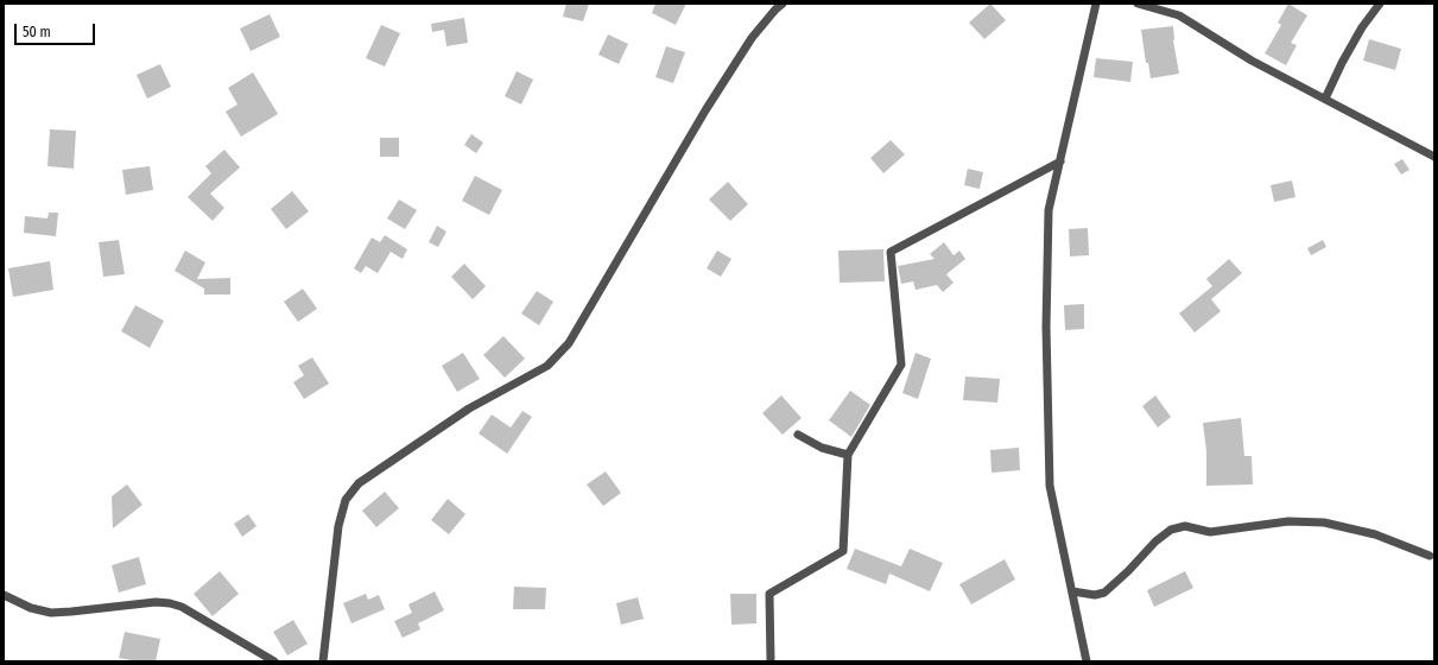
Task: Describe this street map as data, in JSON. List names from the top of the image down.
{
  "scale_bar": "50 m"
}
